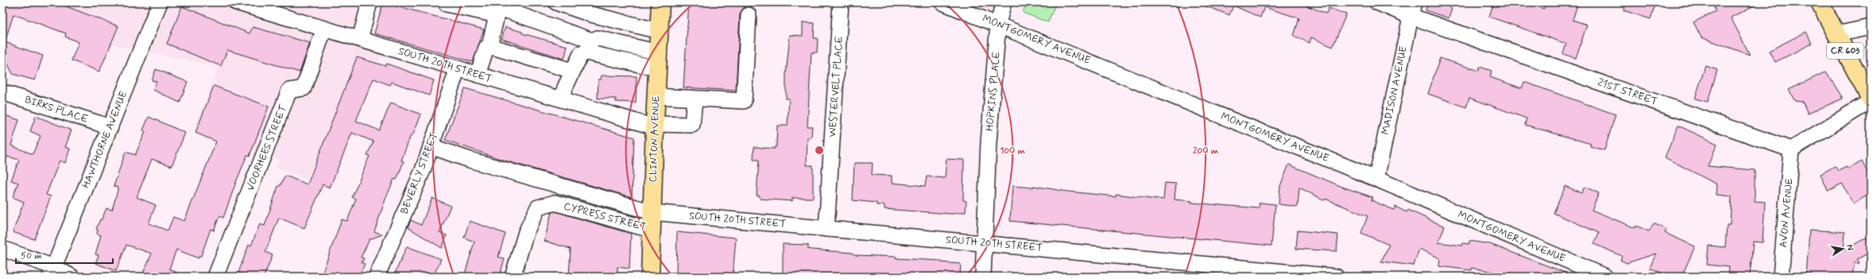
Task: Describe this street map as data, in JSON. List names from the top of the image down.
{
  "streets": {
    "main road": ["CR 603", "CLINTON AVENUE"],
    "street": [
      "MONTGOMERY AVENUE",
      "SOUTH 20TH STREET",
      "WESTERVELT PLACE",
      "MADISON AVENUE",
      "HOPKINS PLACE",
      "21ST STREET",
      "BIRKS PLACE",
      "HAWTHORNE AVENUE",
      "VOORHEES STREET",
      "BEVERLY STREET",
      "AVON AVENUE",
      "CYPRESS STREET"
    ]
  },
  "crossings": [
    ["MONTGOMERY AVENUE", "MADISON AVENUE"],
    ["MONTGOMERY AVENUE", "HOPKINS PLACE"],
    ["SOUTH 20TH STREET", "WESTERVELT PLACE"],
    ["SOUTH 20TH STREET", "HOPKINS PLACE"],
    ["SOUTH 20TH STREET", "CLINTON AVENUE"],
    ["SOUTH 20TH STREET", "VOORHEES STREET"],
    ["SOUTH 20TH STREET", "BEVERLY STREET"],
    ["MADISON AVENUE", "21ST STREET"],
    ["21ST STREET", "AVON AVENUE"],
    ["BIRKS PLACE", "HAWTHORNE AVENUE"],
    ["CLINTON AVENUE", "CYPRESS STREET"]
  ],
  "scale_bar": "50 m",
  "north": "right",
  "rings": ["100 m", "200 m"]
}
